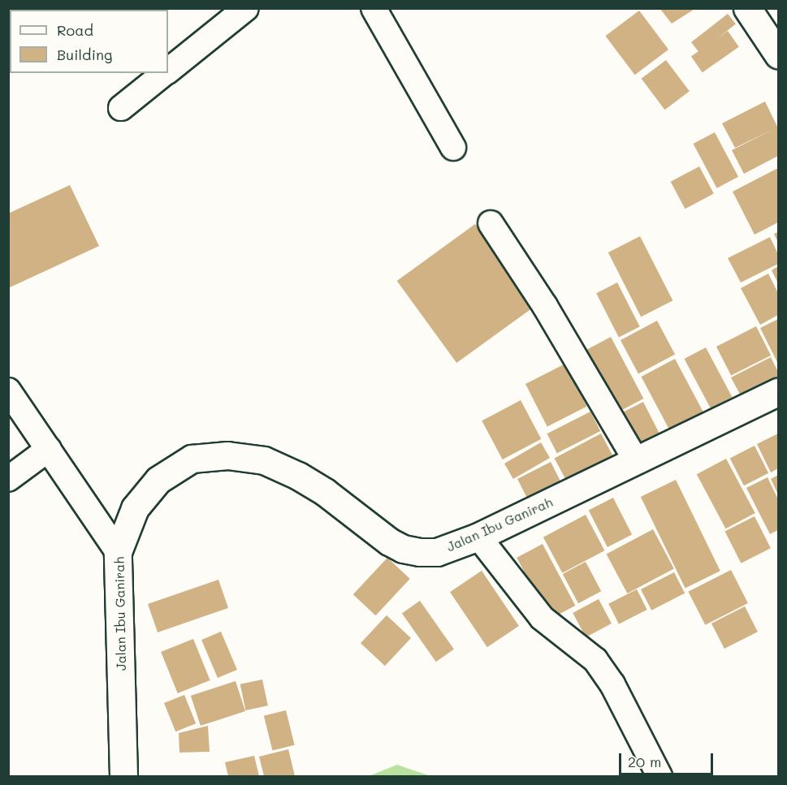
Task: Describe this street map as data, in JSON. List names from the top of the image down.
{
  "streets": {
    "main road": ["Jalan Ibu Ganirah"]
  },
  "legend": ["Road", "Building"],
  "scale_bar": "20 m"
}
